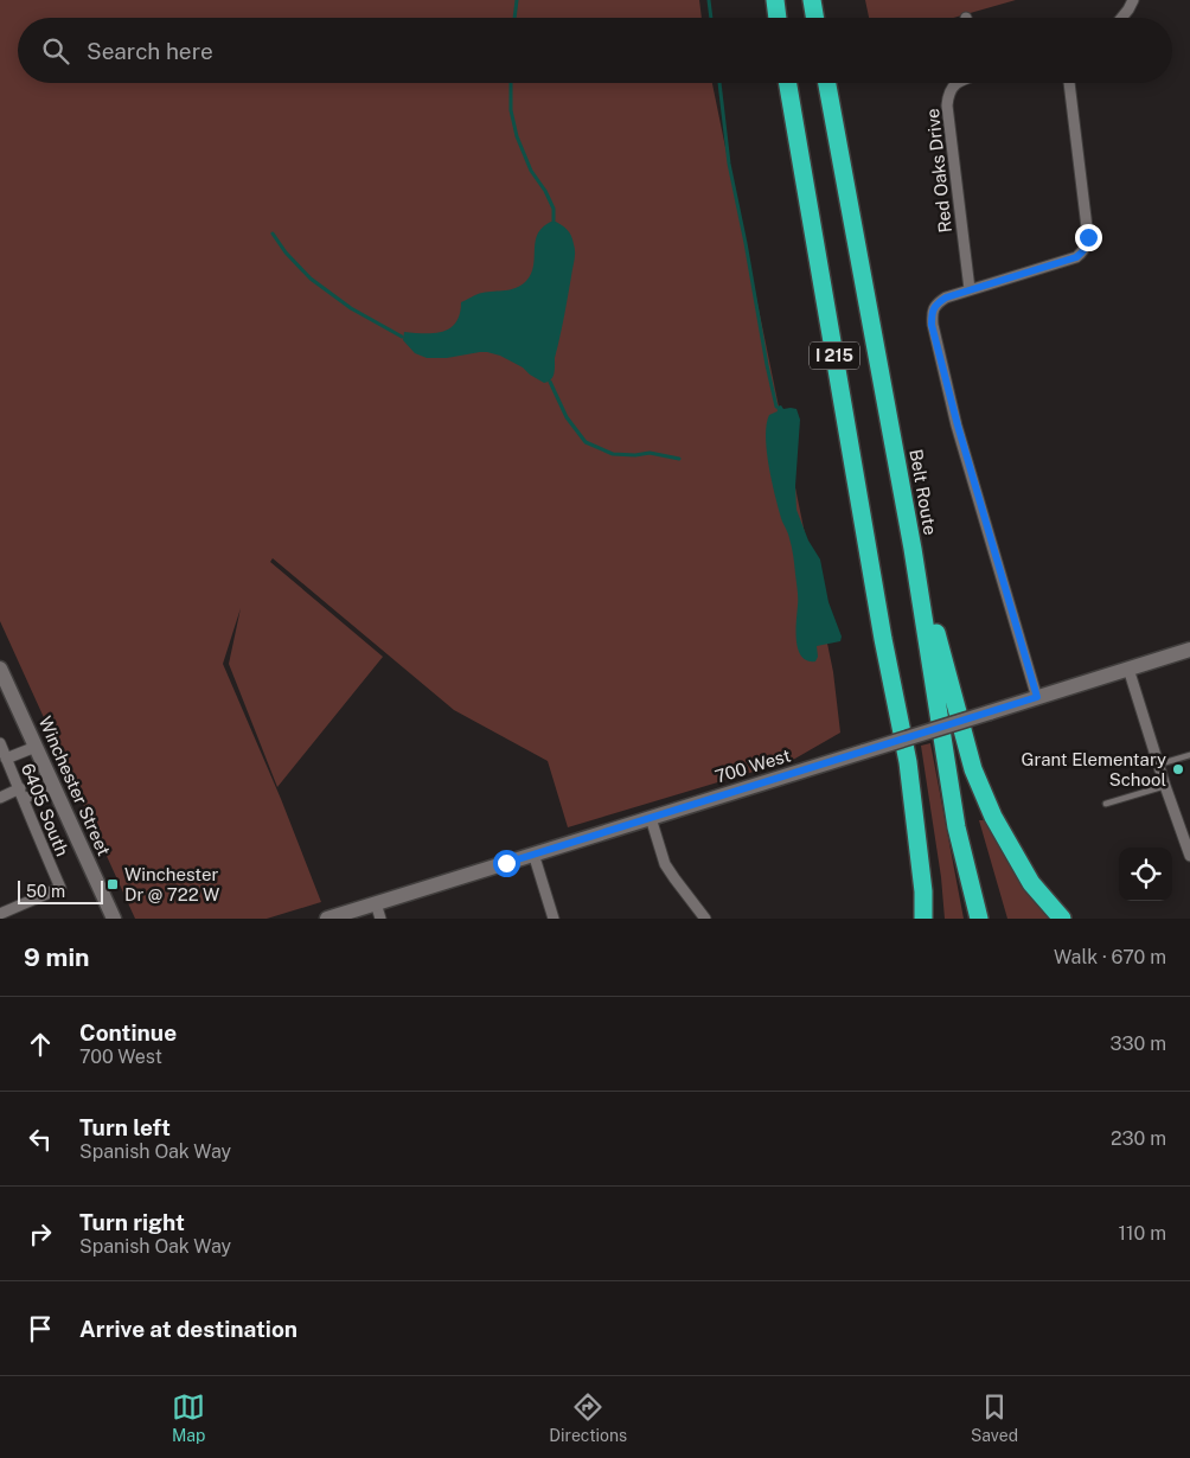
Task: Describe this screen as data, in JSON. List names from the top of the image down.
{
  "streets": {
    "highway": ["I 215", "Belt Route"],
    "main road": ["700 West", "Winchester Street"],
    "street": ["Red Oaks Drive", "6405 South"]
  },
  "places": {
    "other": ["Grant Elementary School"],
    "transit": ["Winchester Dr @ 722 W"]
  },
  "scale_bar": "50 m",
  "page": {
    "search": "Search here",
    "scale": "50 m",
    "heading": ["9 min", "Walk · 670 m"],
    "list": [
      ["Continue", "700 West", "330 m"],
      ["Turn left", "Spanish Oak Way", "230 m"],
      ["Turn right", "Spanish Oak Way", "110 m"],
      "Arrive at destination"
    ],
    "nav": ["Map", "Directions", "Saved"]
  }
}
